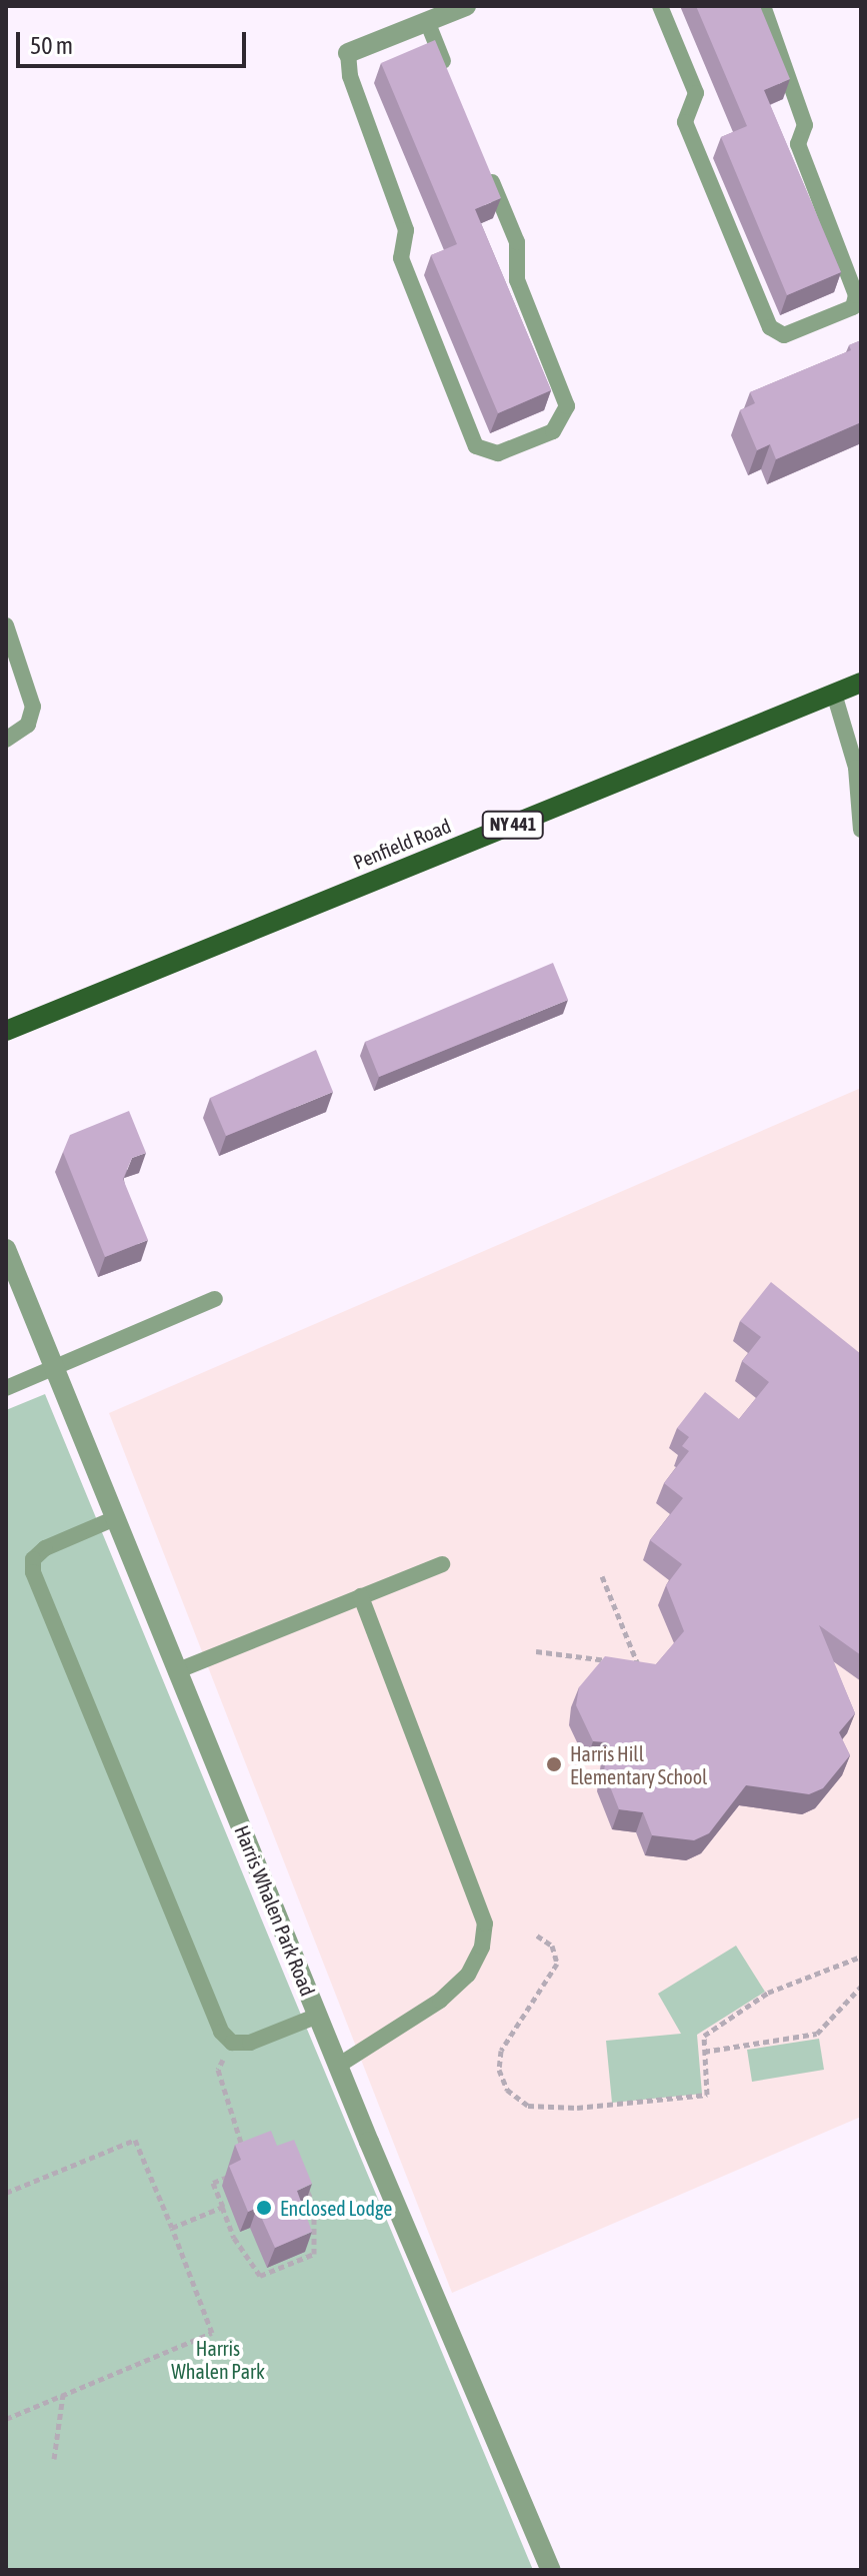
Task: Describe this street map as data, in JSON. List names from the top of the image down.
{
  "streets": {
    "main road": ["NY 441", "Penfield Road"],
    "street": ["Harris Whalen Park Road"]
  },
  "parks": ["Harris Whalen Park"],
  "places": ["Harris Hill Elementary School", "Enclosed Lodge"],
  "scale_bar": "50 m"
}
